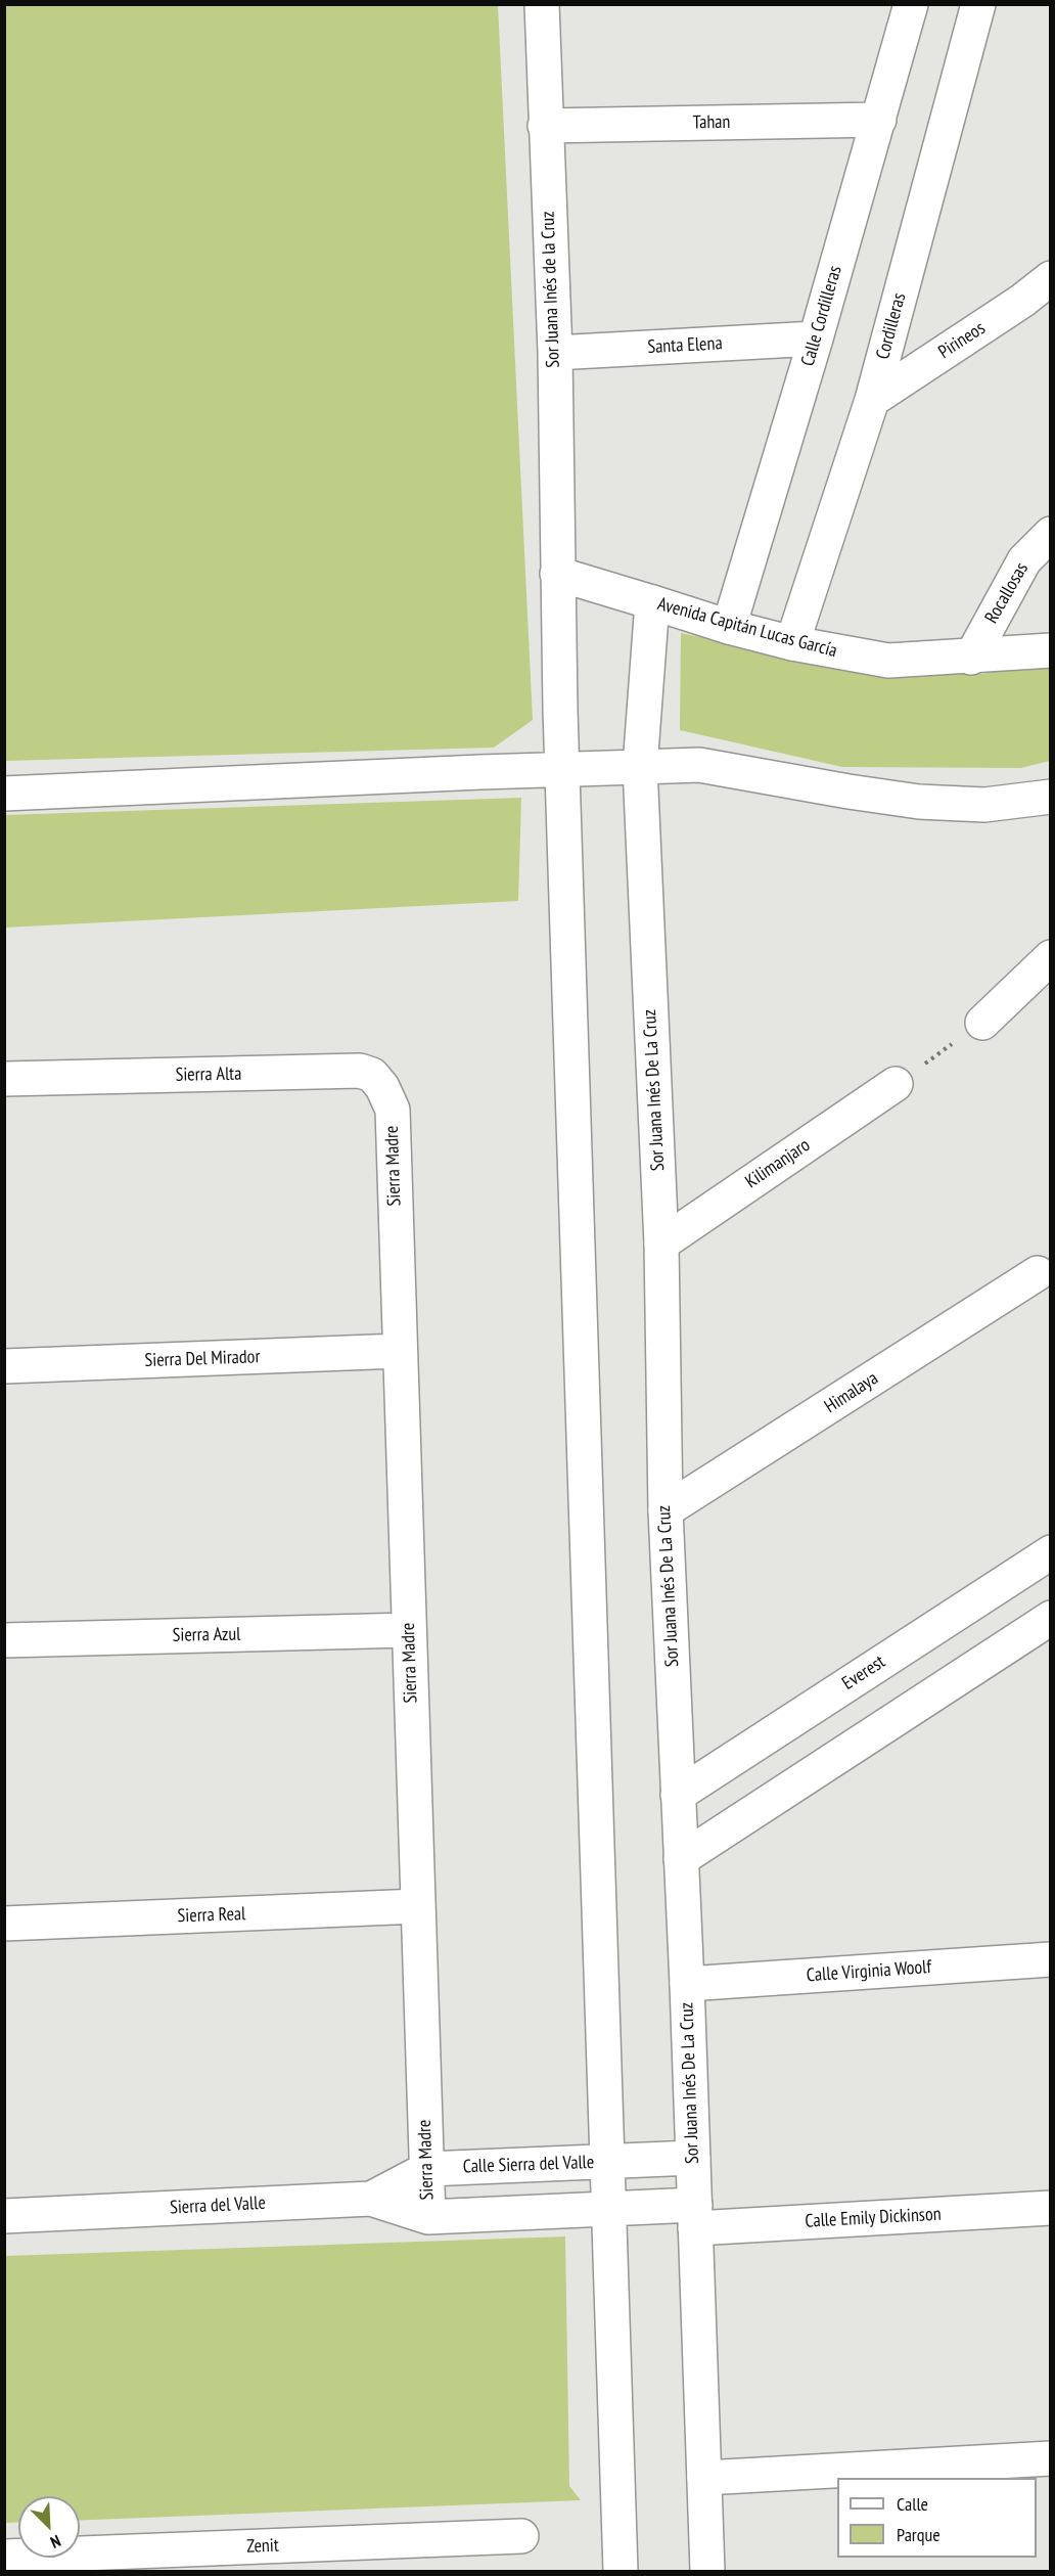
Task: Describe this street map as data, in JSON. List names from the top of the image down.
{
  "streets": {
    "street": [
      "Tahan",
      "Sor Juana Inés de la Cruz",
      "Calle Cordilleras",
      "Cordilleras",
      "Pirineos",
      "Santa Elena",
      "Rocallosas",
      "Avenida Capitán Lucas García",
      "Sierra Alta",
      "Sor Juana Inés De La Cruz",
      "Kilimanjaro",
      "Sierra Madre",
      "Sierra Del Mirador",
      "Himalaya",
      "Sierra Azul",
      "Everest",
      "Sierra Real",
      "Calle Virginia Woolf",
      "Calle Sierra del Valle",
      "Sierra del Valle",
      "Calle Emily Dickinson",
      "Zenit"
    ]
  },
  "crossings": [
    ["Tahan", "Sor Juana Inés de la Cruz"],
    ["Tahan", "Calle Cordilleras"],
    ["Sor Juana Inés de la Cruz", "Santa Elena"],
    ["Sor Juana Inés de la Cruz", "Avenida Capitán Lucas García"],
    ["Calle Cordilleras", "Santa Elena"],
    ["Calle Cordilleras", "Avenida Capitán Lucas García"],
    ["Cordilleras", "Pirineos"],
    ["Cordilleras", "Avenida Capitán Lucas García"],
    ["Rocallosas", "Avenida Capitán Lucas García"],
    ["Avenida Capitán Lucas García", "Sor Juana Inés De La Cruz"],
    ["Sierra Alta", "Sierra Madre"],
    ["Sor Juana Inés De La Cruz", "Kilimanjaro"],
    ["Sor Juana Inés De La Cruz", "Himalaya"],
    ["Sor Juana Inés De La Cruz", "Everest"],
    ["Sor Juana Inés De La Cruz", "Calle Virginia Woolf"],
    ["Sor Juana Inés De La Cruz", "Calle Sierra del Valle"],
    ["Sor Juana Inés De La Cruz", "Calle Emily Dickinson"],
    ["Sierra Madre", "Sierra Del Mirador"],
    ["Sierra Madre", "Sierra Azul"],
    ["Sierra Madre", "Sierra Real"],
    ["Sierra Madre", "Calle Sierra del Valle"],
    ["Sierra Madre", "Sierra del Valle"],
    ["Calle Sierra del Valle", "Sierra del Valle"]
  ],
  "legend": ["Calle", "Parque"],
  "north": "bottom right"
}
